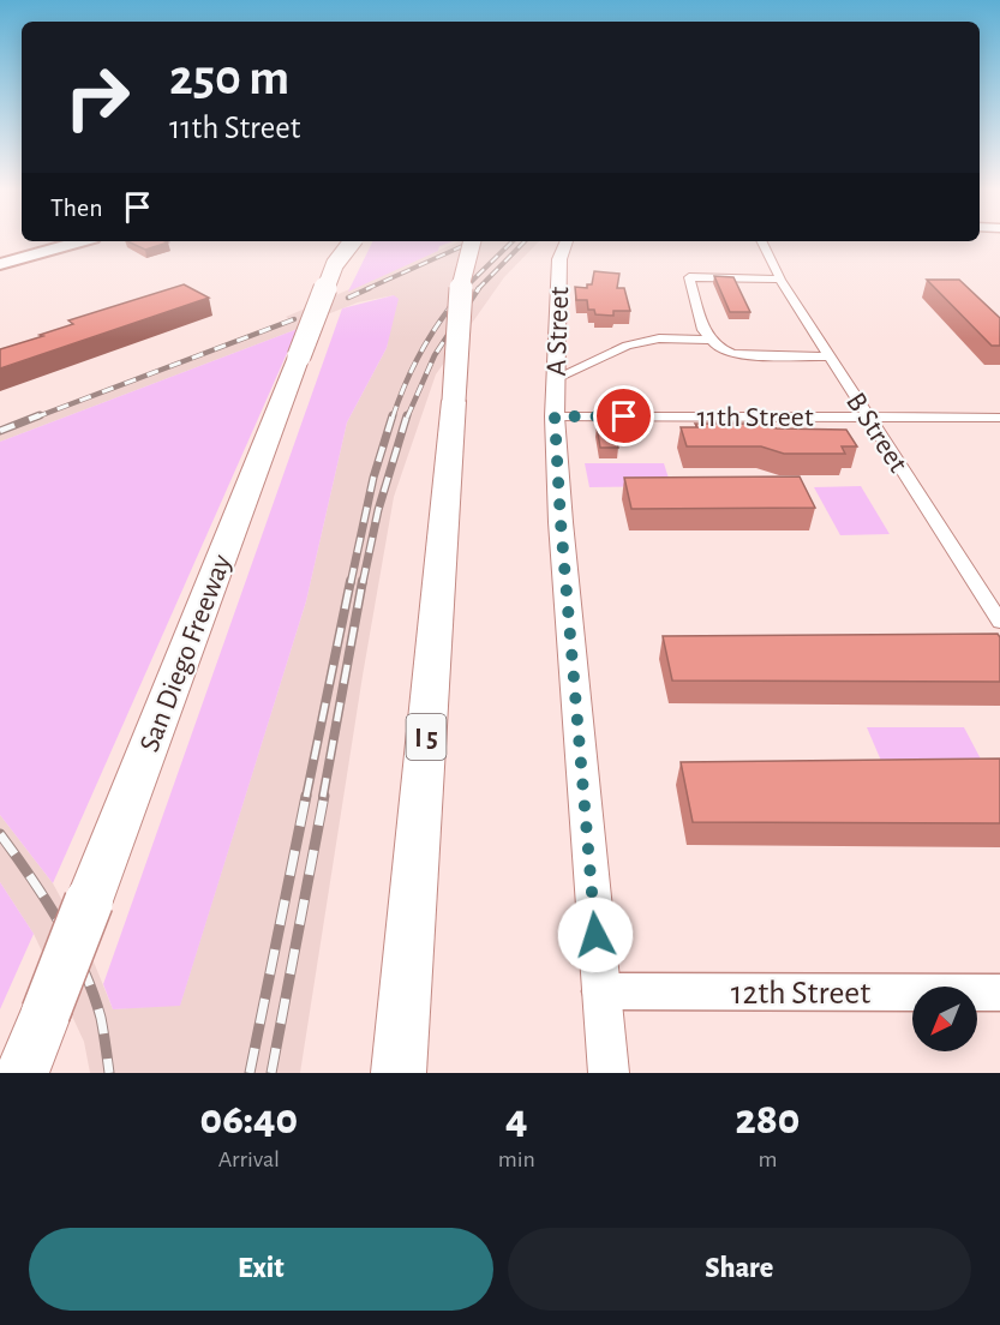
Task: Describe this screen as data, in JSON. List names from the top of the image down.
{
  "streets": {
    "highway": ["San Diego Freeway", "I 5"],
    "main road": ["A Street"],
    "street": ["11th Street", "B Street", "12th Street"]
  },
  "crossings": [
    ["A Street", "11th Street"],
    ["A Street", "12th Street"],
    ["11th Street", "B Street"]
  ],
  "north": "bottom left",
  "page": {
    "turn": ["250 m", "11th Street"],
    "then": "Then",
    "eta": [
      "06:40",
      "Arrival",
      "4",
      "min",
      "280",
      "m"
    ],
    "buttons": ["Exit", "Share"]
  }
}
